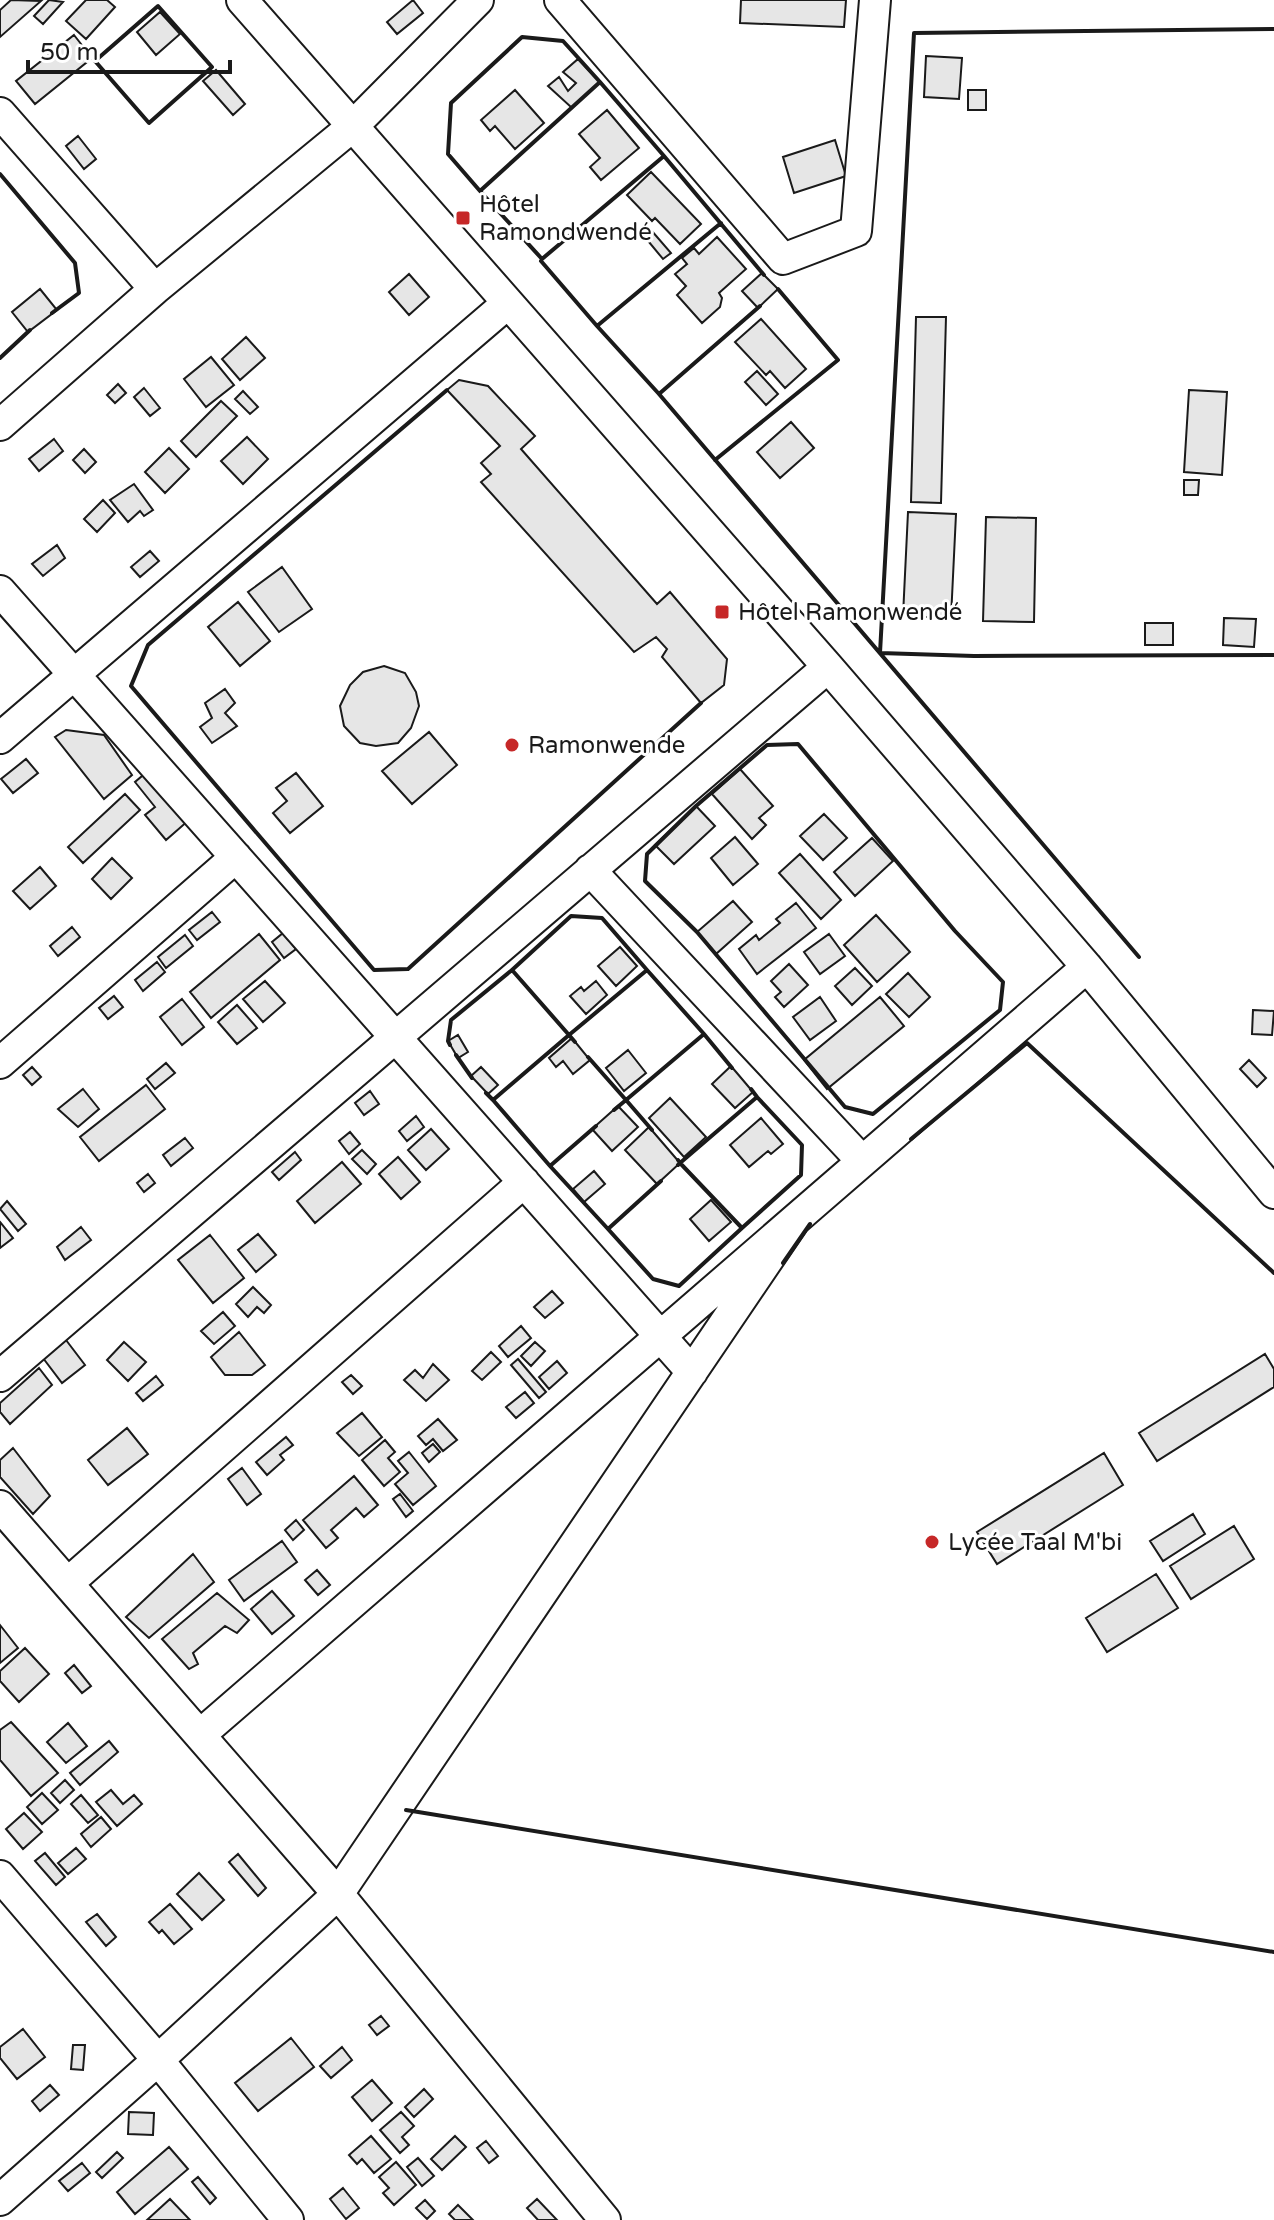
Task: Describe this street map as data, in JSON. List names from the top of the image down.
{
  "places": {
    "transit": ["Hôtel Ramondwendé", "Hôtel Ramonwendé"],
    "other": ["Ramonwende", "Lycée Taal M'bi"]
  },
  "scale_bar": "50 m"
}
